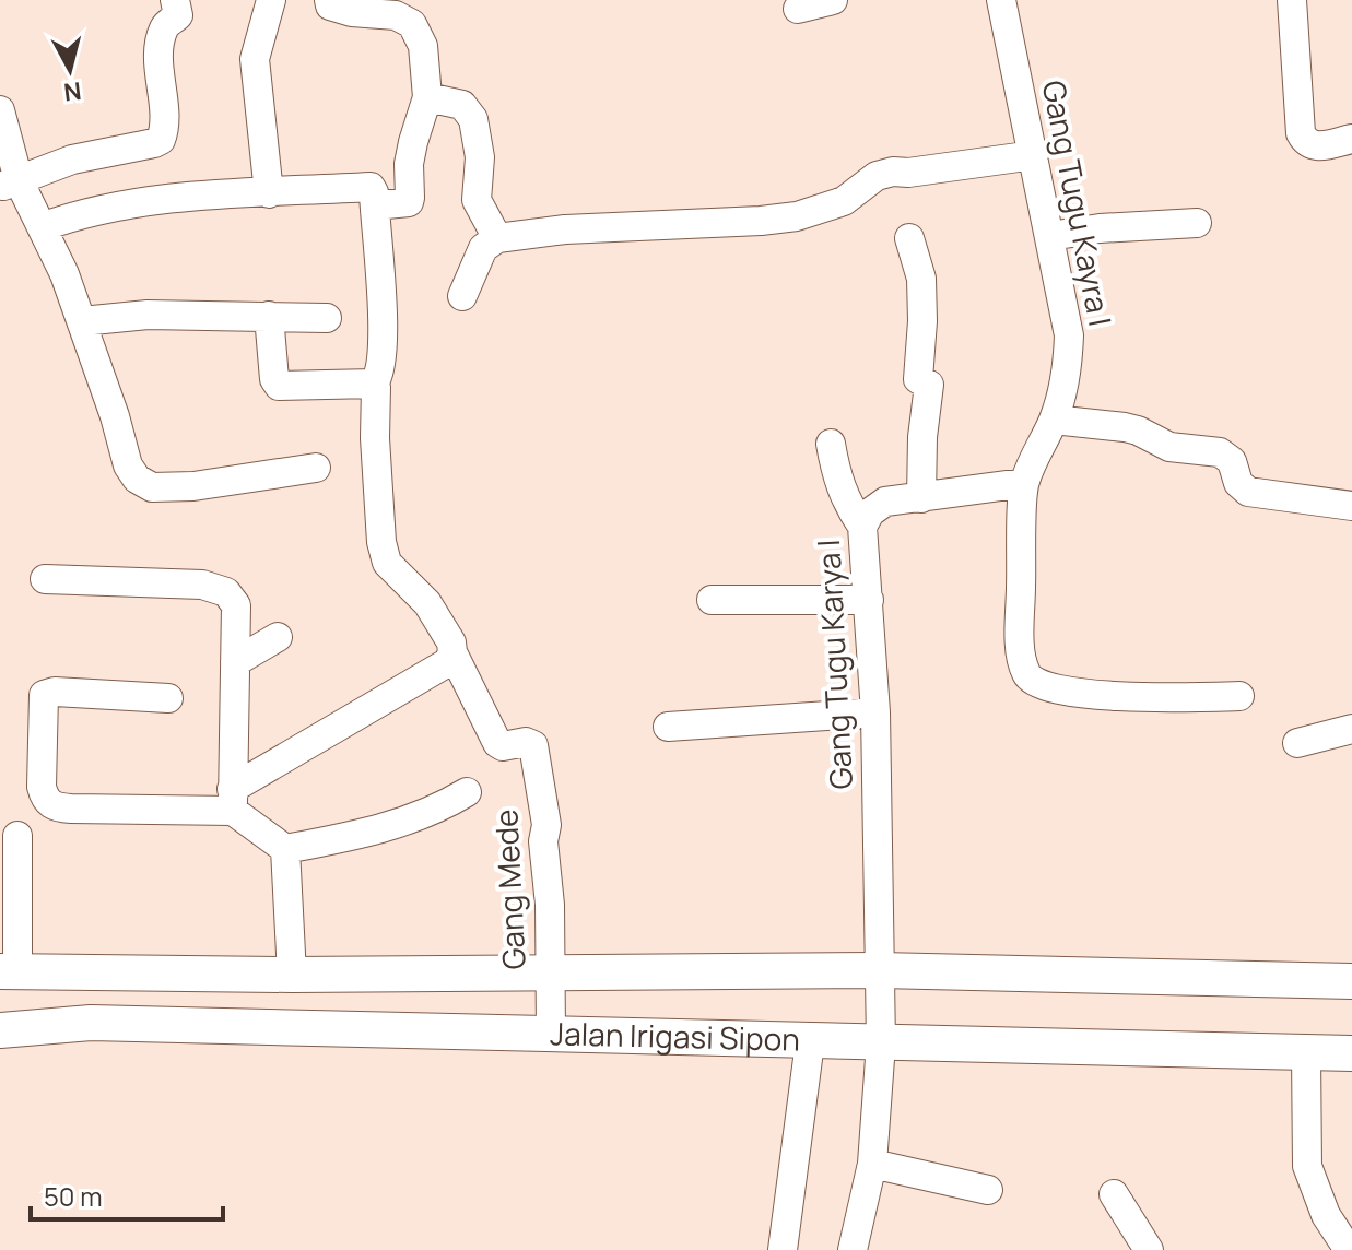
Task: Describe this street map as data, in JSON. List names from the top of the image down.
{
  "streets": {
    "street": [
      "Gang Tugu Kayra I",
      "Gang Tugu Karya I",
      "Gang Mede",
      "Jalan Irigasi Sipon"
    ]
  },
  "crossings": [
    ["Gang Tugu Karya I", "Jalan Irigasi Sipon"],
    ["Gang Mede", "Jalan Irigasi Sipon"]
  ],
  "scale_bar": "50 m",
  "north": "bottom"
}
